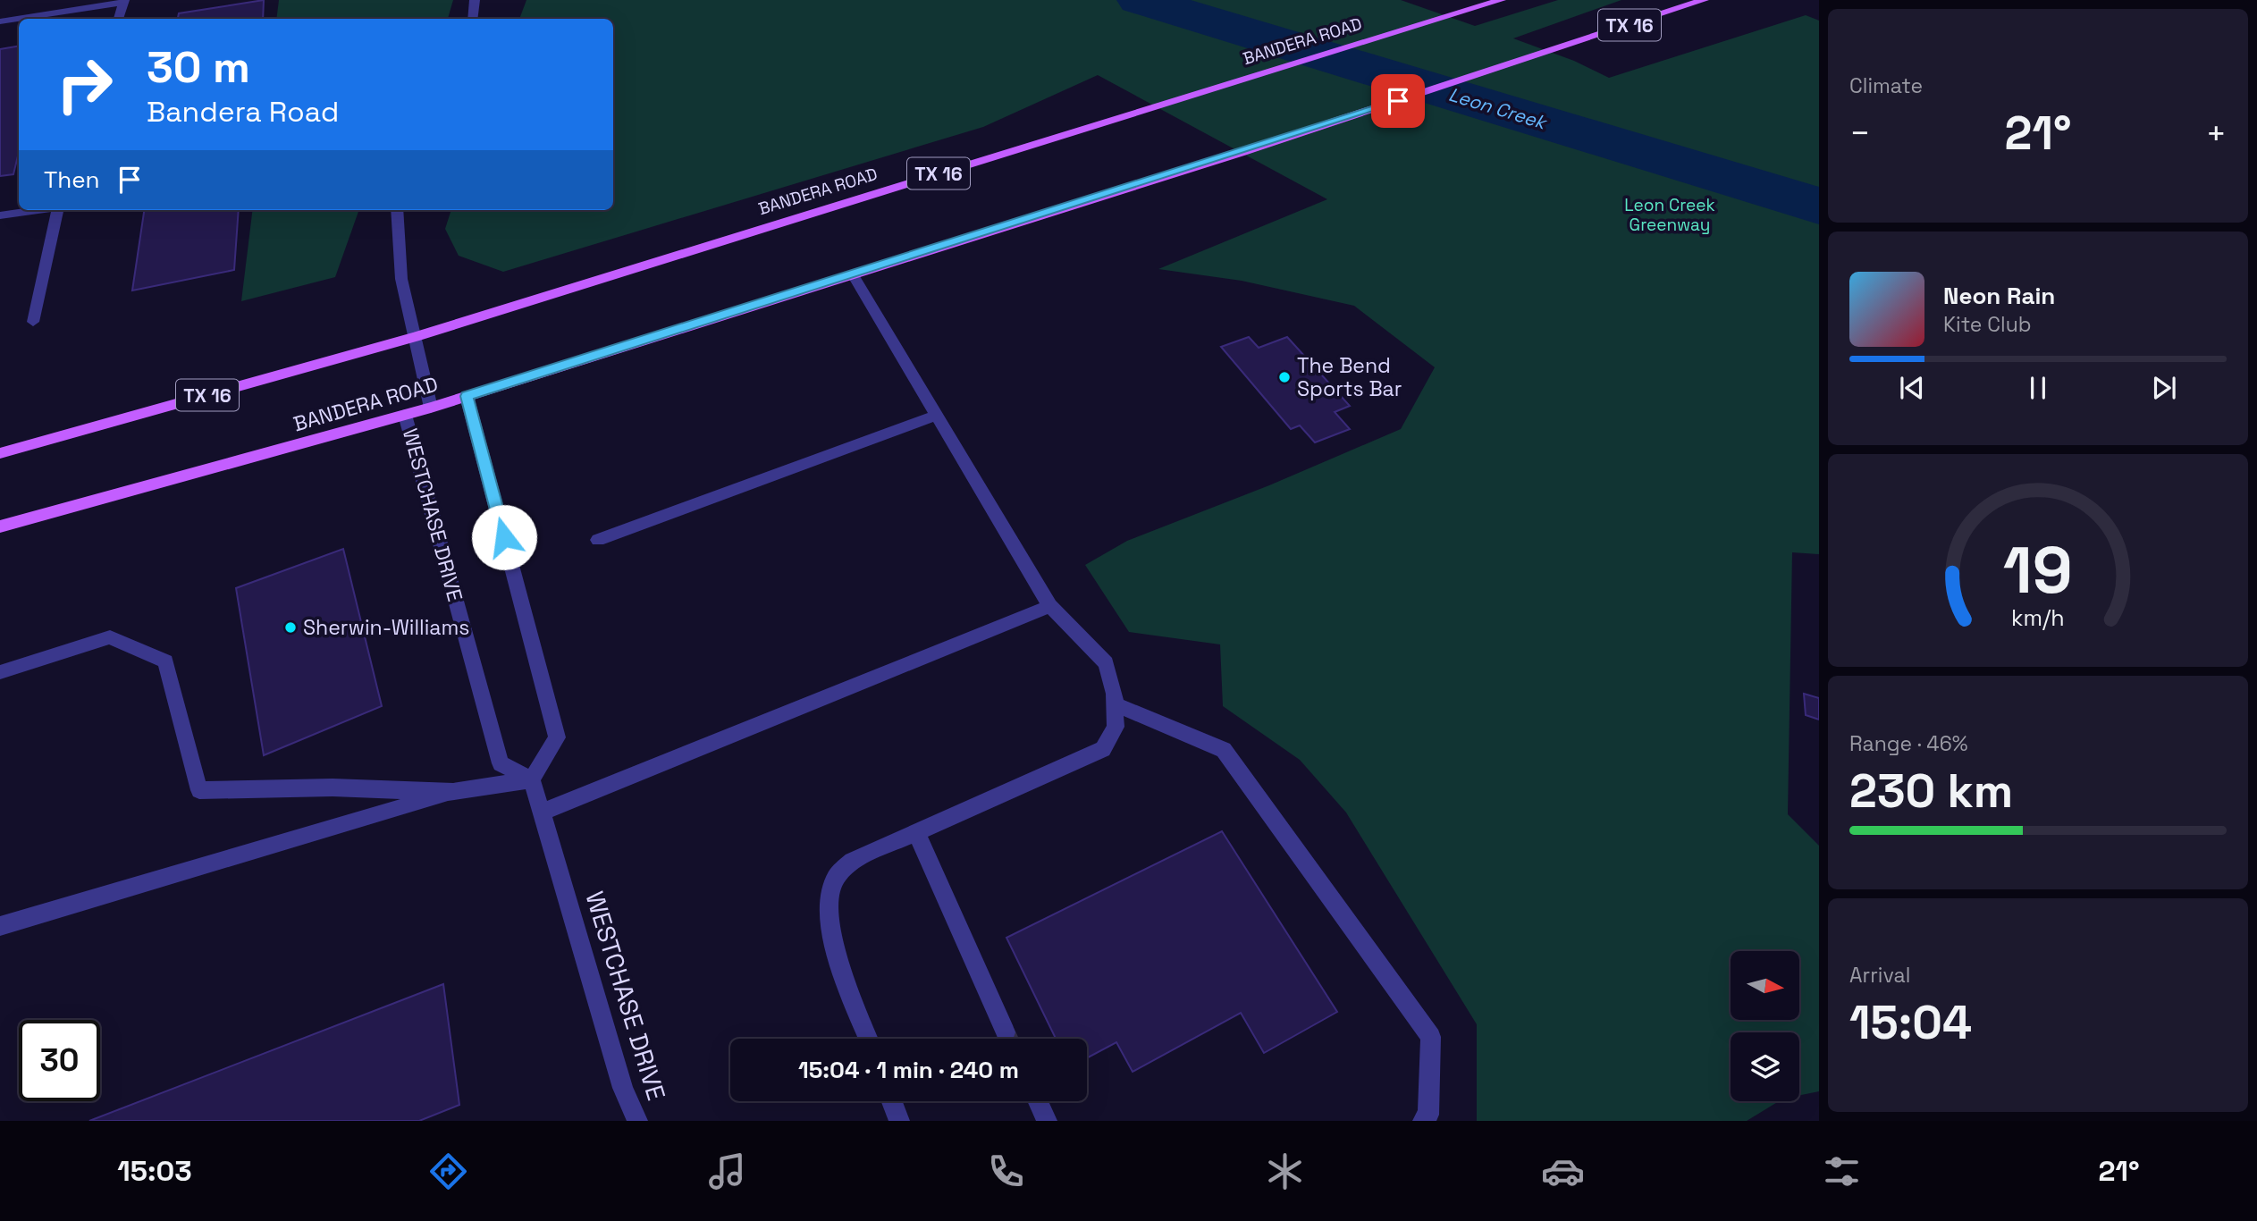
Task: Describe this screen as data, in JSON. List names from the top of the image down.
{
  "streets": {
    "main road": ["TX 16", "BANDERA ROAD"],
    "street": ["WESTCHASE DRIVE"]
  },
  "crossings": [
    ["BANDERA ROAD", "WESTCHASE DRIVE"]
  ],
  "water": ["Leon Creek"],
  "parks": ["Leon Creek Greenway"],
  "places": ["The Bend Sports Bar", "Sherwin-Williams"],
  "north": "right",
  "page": {
    "tile": [
      "Climate",
      ["Range · 46%", "230 km"],
      ["Arrival", "15:04"]
    ],
    "turn": ["30 m", "Bandera Road"],
    "heat": ["−", "21°", "+"],
    "then": "Then",
    "song": ["Neon Rain", "Kite Club"],
    "limit": "30",
    "trip": "15:04 · 1 min · 240 m",
    "tabs": ["15:03", "21°"],
    "gauge": ["19", "km/h"]
  }
}
